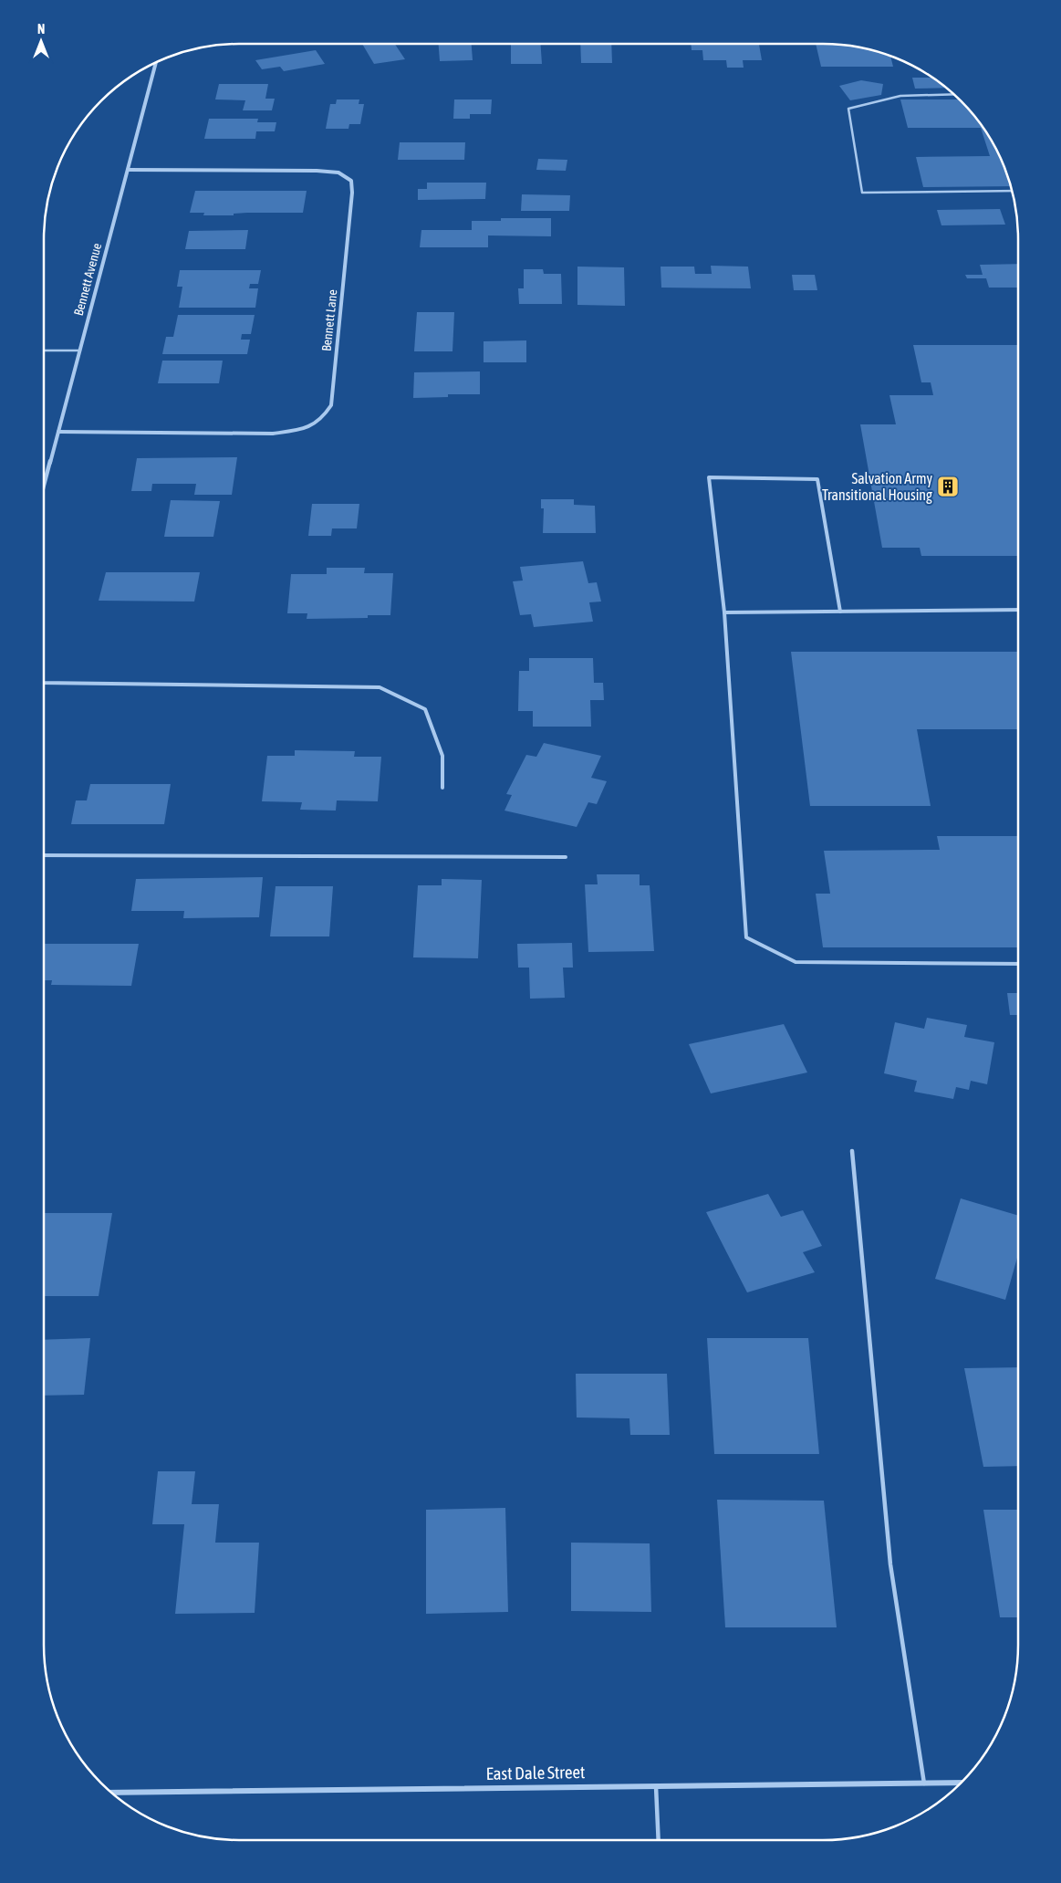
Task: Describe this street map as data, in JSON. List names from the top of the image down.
{
  "streets": {
    "street": ["Bennett Avenue", "Bennett Lane", "East Dale Street"]
  },
  "crossings": [
    ["Bennett Avenue", "Bennett Lane"]
  ],
  "places": {
    "building": ["Salvation Army Transitional Housing"]
  },
  "north": "top"
}
